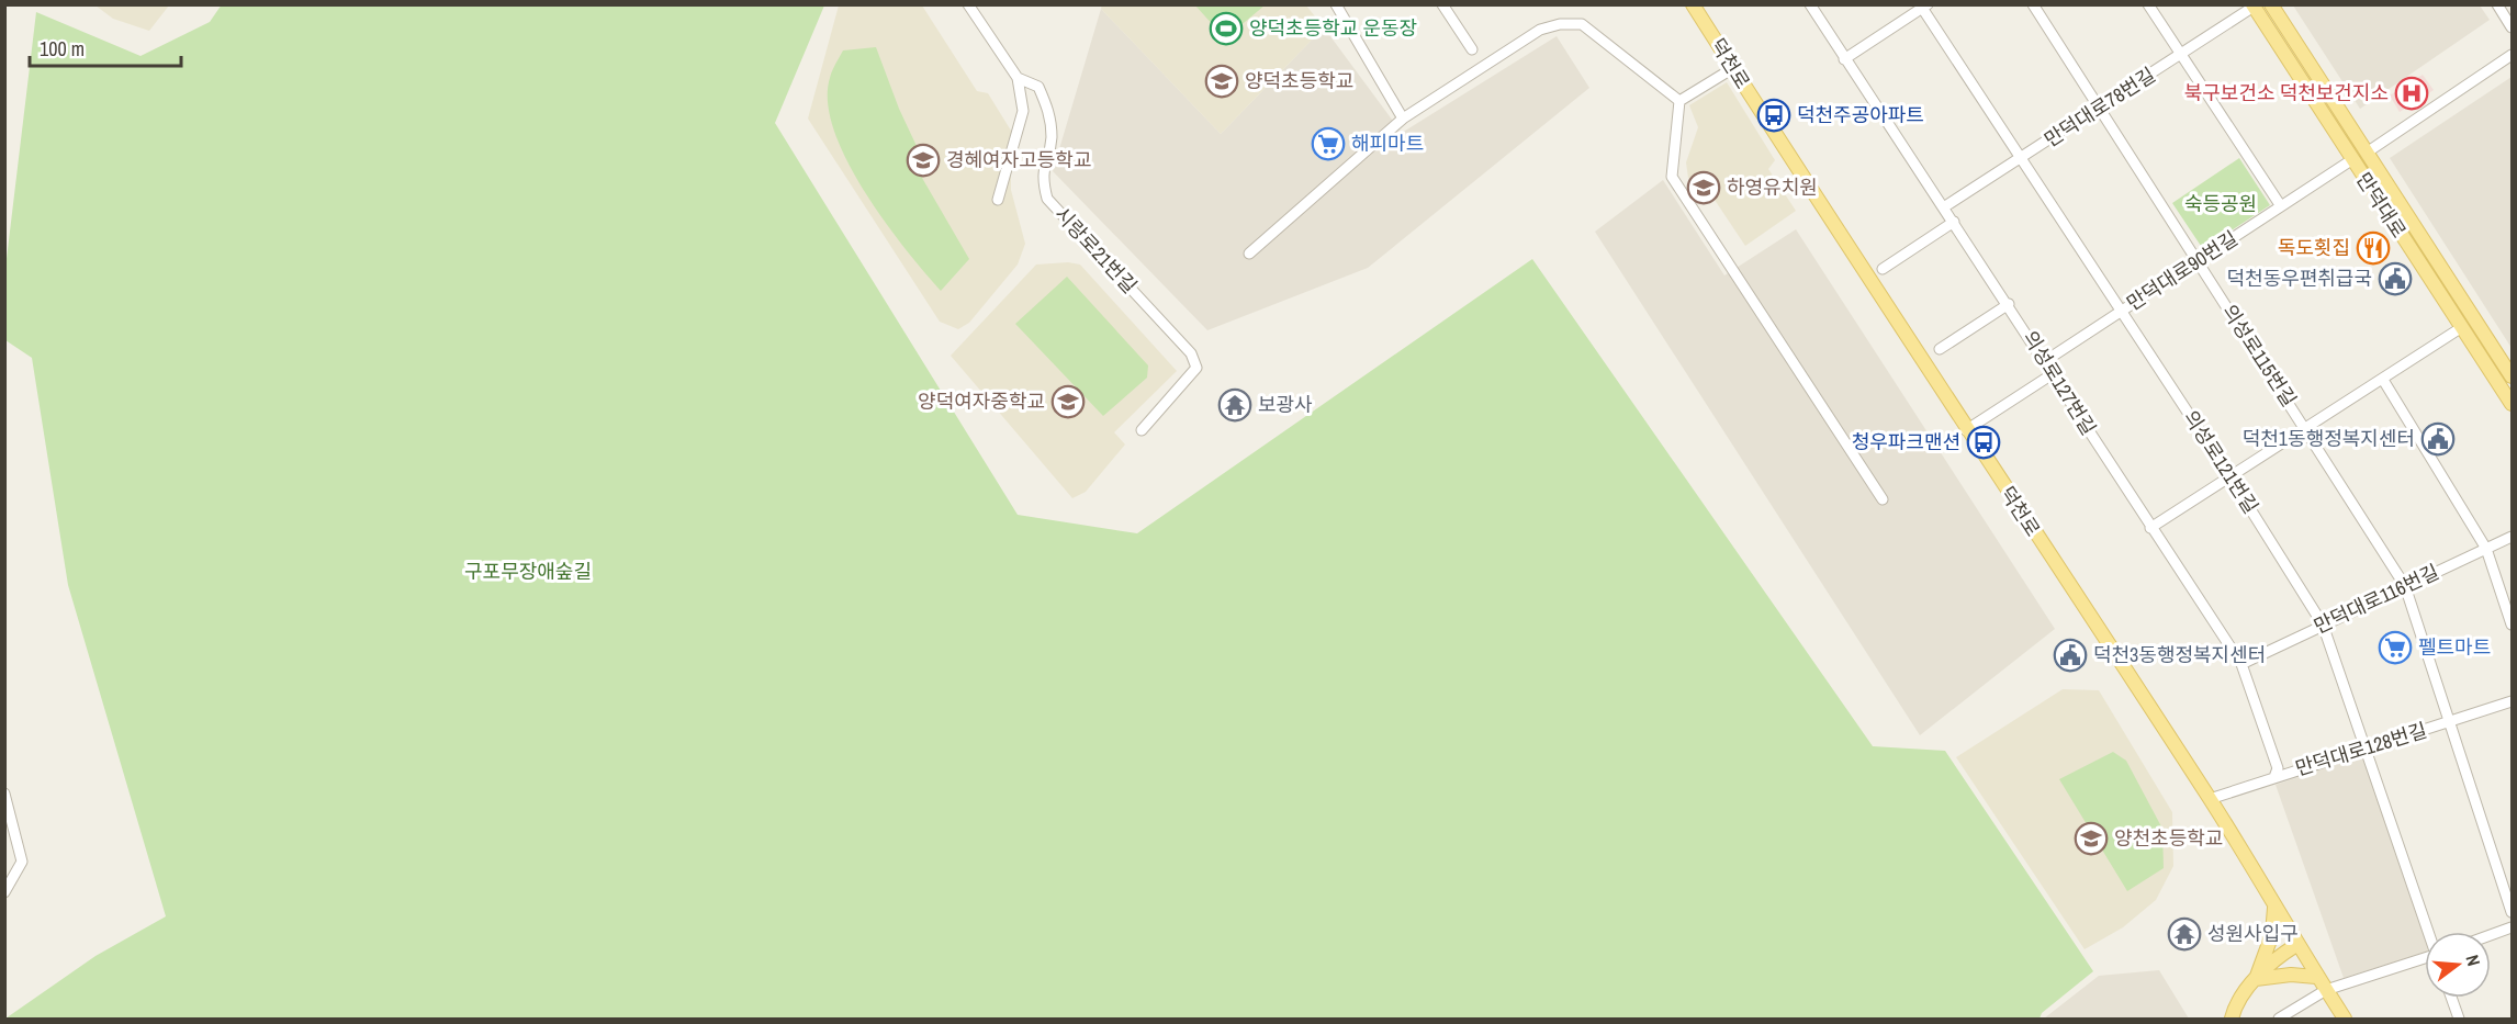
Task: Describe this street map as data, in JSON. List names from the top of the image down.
{
  "streets": {
    "main road": ["덕천로", "만덕대로"],
    "street": [
      "만덕대로78번길",
      "시랑로21번길",
      "만덕대로90번길",
      "의성로115번길",
      "의성로127번길",
      "의성로121번길",
      "만덕대로116번길",
      "만덕대로128번길"
    ]
  },
  "crossings": [
    ["덕천로", "만덕대로128번길"],
    ["만덕대로78번길", "만덕대로"],
    ["만덕대로78번길", "의성로115번길"],
    ["만덕대로78번길", "의성로127번길"],
    ["만덕대로78번길", "의성로121번길"],
    ["만덕대로", "만덕대로90번길"],
    ["만덕대로90번길", "의성로115번길"],
    ["만덕대로90번길", "의성로127번길"],
    ["만덕대로90번길", "의성로121번길"],
    ["의성로115번길", "만덕대로116번길"],
    ["의성로115번길", "만덕대로128번길"],
    ["의성로127번길", "만덕대로116번길"],
    ["의성로127번길", "만덕대로128번길"],
    ["의성로121번길", "만덕대로116번길"],
    ["의성로121번길", "만덕대로128번길"]
  ],
  "parks": ["숙등공원", "구포무장애숲길"],
  "places": {
    "sports": ["양덕초등학교 운동장"],
    "school or university": [
      "양덕초등학교",
      "경혜여자고등학교",
      "하영유치원",
      "양덕여자중학교",
      "양천초등학교"
    ],
    "hospital": ["북구보건소 덕천보건지소"],
    "bus stop": ["덕천주공아파트", "청우파크맨션"],
    "supermarket": ["해피마트", "펠트마트"],
    "restaurant": ["독도횟집"],
    "public building": ["덕천동우편취급국", "덕천1동행정복지센터", "덕천3동행정복지센터"],
    "temple": ["보광사", "성원사입구"]
  },
  "scale_bar": "100 m",
  "north": "right"
}
